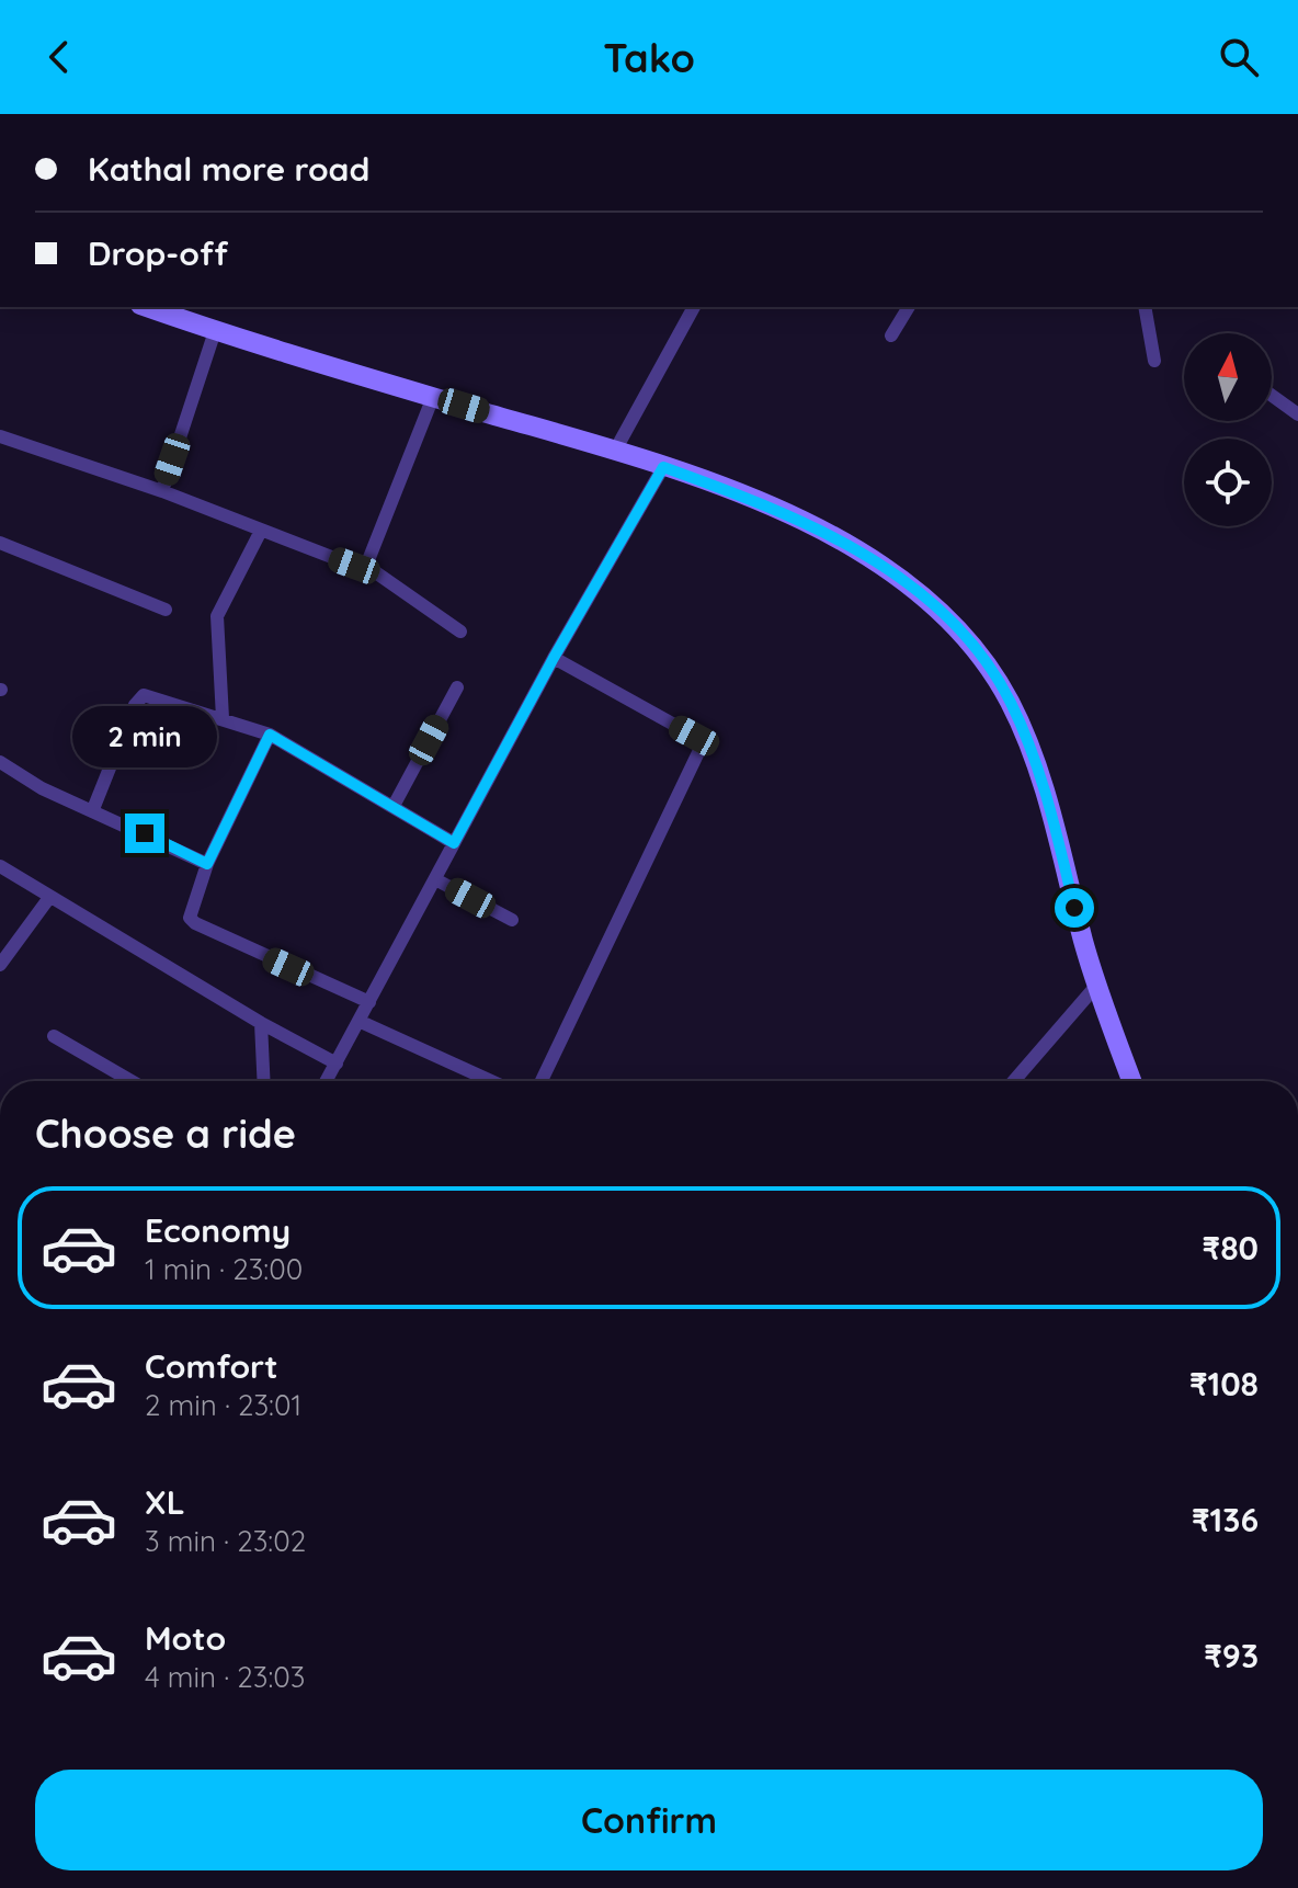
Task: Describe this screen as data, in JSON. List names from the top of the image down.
{
  "north": "top",
  "page": {
    "header": "Tako",
    "banner": ["Kathal more road", "Drop-off"],
    "bubble": "2 min",
    "heading": "Choose a ride",
    "list": [
      {
        "name": "Economy",
        "note": "1 min · 23:00",
        "value": "₹80"
      },
      {
        "name": "Comfort",
        "note": "2 min · 23:01",
        "value": "₹108"
      },
      {
        "name": "XL",
        "note": "3 min · 23:02",
        "value": "₹136"
      },
      {
        "name": "Moto",
        "note": "4 min · 23:03",
        "value": "₹93"
      }
    ],
    "buttons": "Confirm"
  }
}
